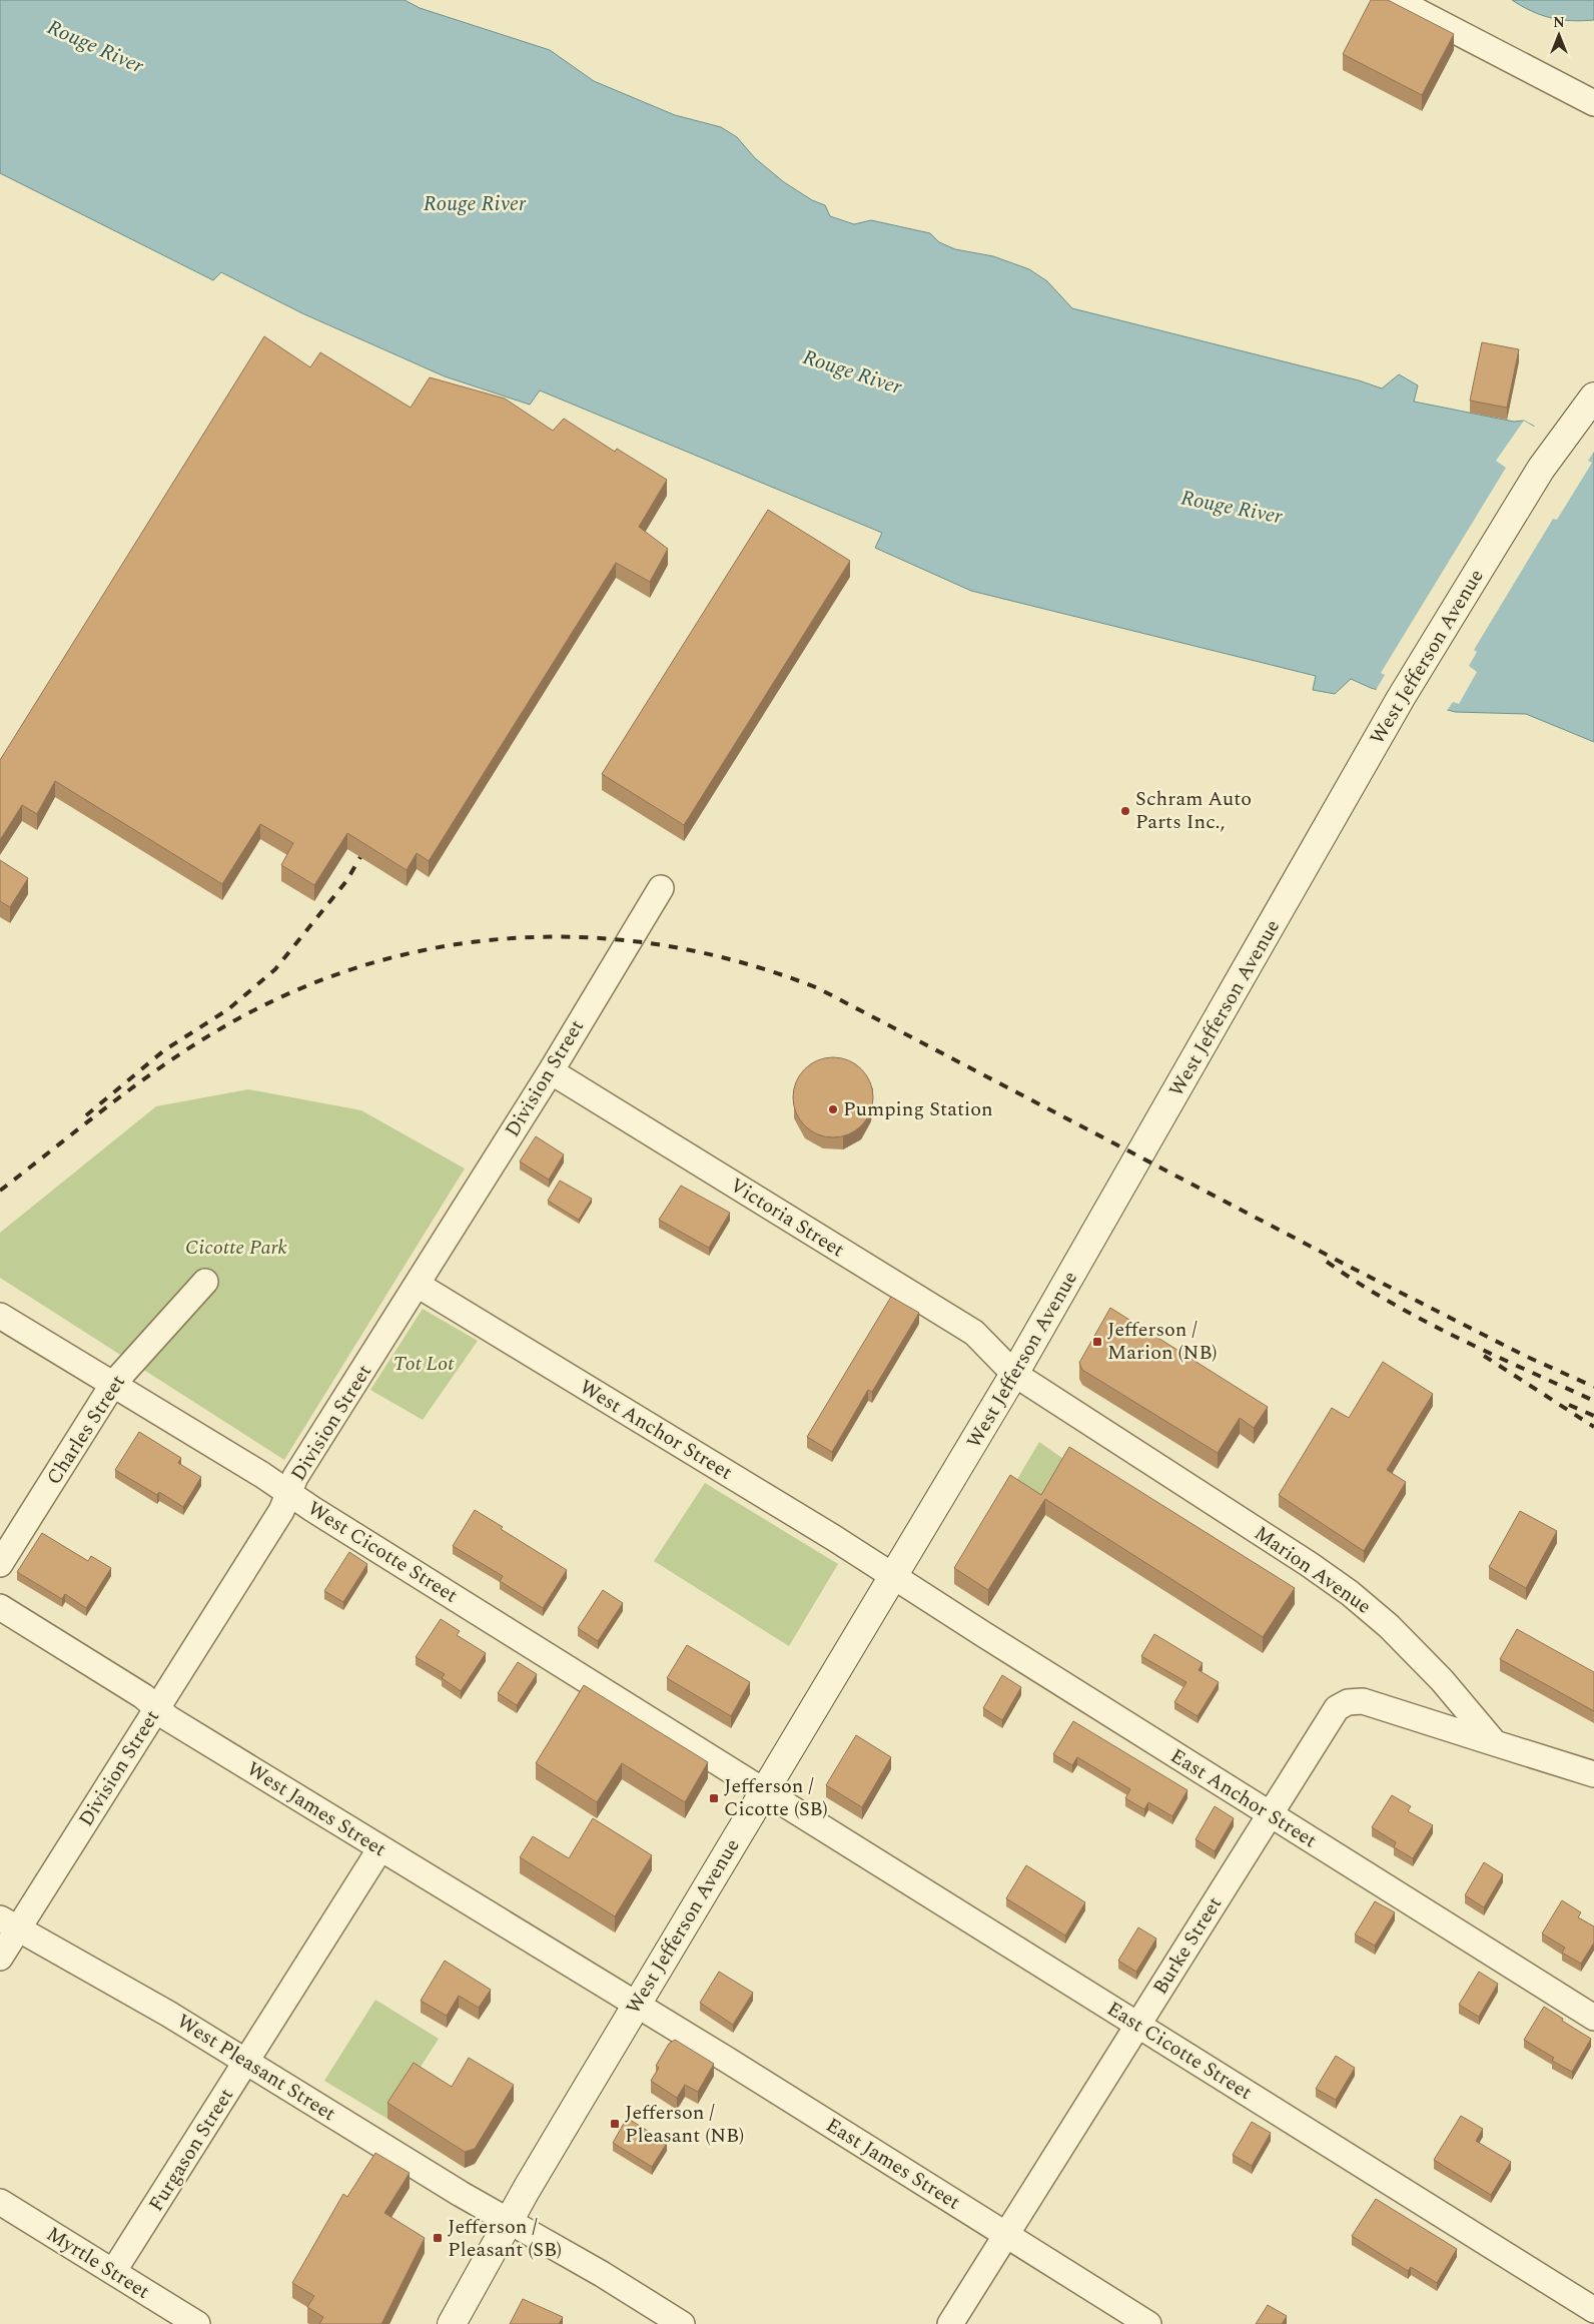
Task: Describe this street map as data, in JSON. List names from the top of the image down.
{
  "streets": {
    "main road": ["West Jefferson Avenue"],
    "street": [
      "Division Street",
      "Victoria Street",
      "Charles Street",
      "West Anchor Street",
      "West Cicotte Street",
      "Marion Avenue",
      "East Anchor Street",
      "West James Street",
      "Burke Street",
      "East Cicotte Street",
      "West Pleasant Street",
      "Furgason Street",
      "East James Street",
      "Myrtle Street"
    ]
  },
  "crossings": [
    ["West Jefferson Avenue", "Victoria Street"],
    ["West Jefferson Avenue", "West Anchor Street"],
    ["West Jefferson Avenue", "West Cicotte Street"],
    ["West Jefferson Avenue", "Marion Avenue"],
    ["West Jefferson Avenue", "East Anchor Street"],
    ["West Jefferson Avenue", "West James Street"],
    ["West Jefferson Avenue", "East Cicotte Street"],
    ["West Jefferson Avenue", "West Pleasant Street"],
    ["West Jefferson Avenue", "East James Street"],
    ["Division Street", "Victoria Street"],
    ["Division Street", "West Anchor Street"],
    ["Division Street", "West Cicotte Street"],
    ["Division Street", "West James Street"],
    ["Division Street", "West Pleasant Street"],
    ["Victoria Street", "Marion Avenue"],
    ["Charles Street", "West Cicotte Street"],
    ["West Anchor Street", "East Anchor Street"],
    ["West Cicotte Street", "East Cicotte Street"],
    ["Marion Avenue", "Burke Street"],
    ["East Anchor Street", "Burke Street"],
    ["West James Street", "Furgason Street"],
    ["West James Street", "East James Street"],
    ["Burke Street", "East Cicotte Street"],
    ["Burke Street", "East James Street"],
    ["West Pleasant Street", "Furgason Street"],
    ["Furgason Street", "Myrtle Street"]
  ],
  "water": ["Rouge River"],
  "parks": ["Cicotte Park", "Tot Lot"],
  "places": {
    "other": ["Schram Auto Parts Inc.,", "Pumping Station"],
    "transit": [
      "Jefferson / Marion (NB)",
      "Jefferson / Cicotte (SB)",
      "Jefferson / Pleasant (NB)",
      "Jefferson / Pleasant (SB)"
    ]
  },
  "north": "top"
}
